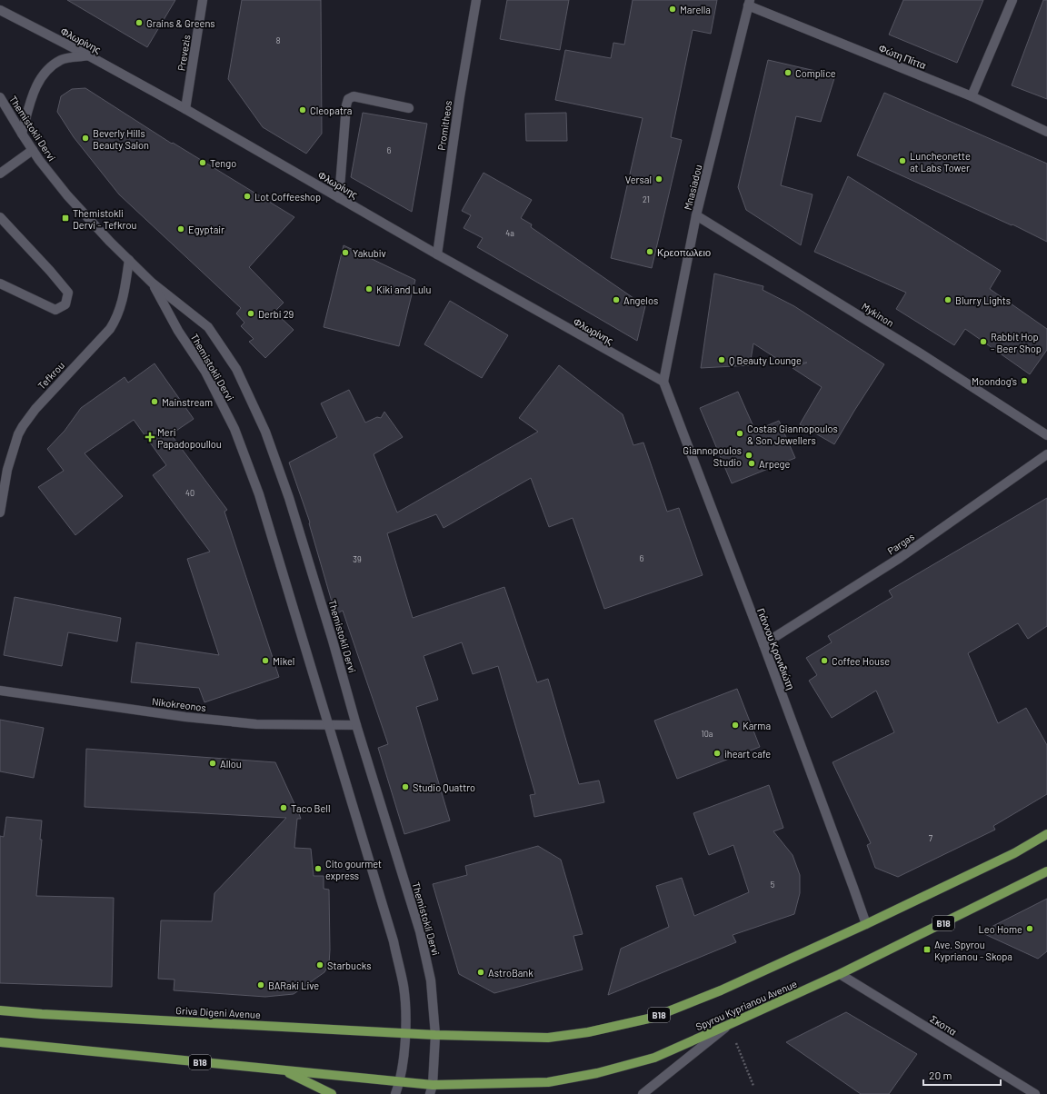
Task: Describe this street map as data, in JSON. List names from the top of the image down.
{
  "streets": {
    "main road": ["B18", "Spyrou Kyprianou Avenue", "Griva Digeni Avenue"],
    "street": [
      "Φλωρίνης",
      "Prevezis",
      "Φώτη Πίττα",
      "Promitheos",
      "Themistokli Dervi",
      "Mnasiadou",
      "Mykinon",
      "Tefkrou",
      "Pargas",
      "Γιάννου Κρανιδιώτη",
      "Nikokreonos",
      "Σκοπα"
    ]
  },
  "crossings": [
    ["Φλωρίνης", "Prevezis"],
    ["Φλωρίνης", "Promitheos"],
    ["Φλωρίνης", "Mnasiadou"],
    ["Φλωρίνης", "Γιάννου Κρανιδιώτη"],
    ["Φώτη Πίττα", "Mnasiadou"],
    ["Themistokli Dervi", "Tefkrou"],
    ["Themistokli Dervi", "Nikokreonos"],
    ["Themistokli Dervi", "B18"],
    ["Themistokli Dervi", "Spyrou Kyprianou Avenue"],
    ["Themistokli Dervi", "Griva Digeni Avenue"],
    ["Mnasiadou", "Mykinon"],
    ["Mnasiadou", "Γιάννου Κρανιδιώτη"],
    ["Pargas", "Γιάννου Κρανιδιώτη"],
    ["Γιάννου Κρανιδιώτη", "B18"],
    ["B18", "Spyrou Kyprianou Avenue"],
    ["B18", "Griva Digeni Avenue"],
    ["Spyrou Kyprianou Avenue", "Σκοπα"]
  ],
  "places": {
    "other": [
      "Marella",
      "Grains & Greens",
      "Complice",
      "Cleopatra",
      "Beverly Hills Beauty Salon",
      "Luncheonette at Labs Tower",
      "Tengo",
      "Versal",
      "Lot Coffeeshop",
      "Egyptair",
      "Κρεοπωλειο",
      "Yakubiv",
      "Kiki and Lulu",
      "Angelos",
      "Blurry Lights",
      "Derbi 29",
      "Rabbit Hop - Beer Shop",
      "Q Beauty Lounge",
      "Moondog's",
      "Mainstream",
      "Costas Giannopoulos & Son Jewellers",
      "Giannopoulos Studio",
      "Arpege",
      "Mikel",
      "Coffee House",
      "Karma",
      "iheart cafe",
      "Allou",
      "Studio Quattro",
      "Taco Bell",
      "Cito gourmet express",
      "Leo Home",
      "Starbucks",
      "AstroBank",
      "BARaki Live"
    ],
    "transit": ["Themistokli Dervi - Tefkrou", "Ave. Spyrou Kyprianou - Skopa"],
    "health": ["Meri Papadopoullou"]
  },
  "house_numbers": [
    "8",
    "6",
    "21",
    "4a",
    "40",
    "6",
    "39",
    "10a",
    "7",
    "5"
  ],
  "scale_bar": "20 m"
}
